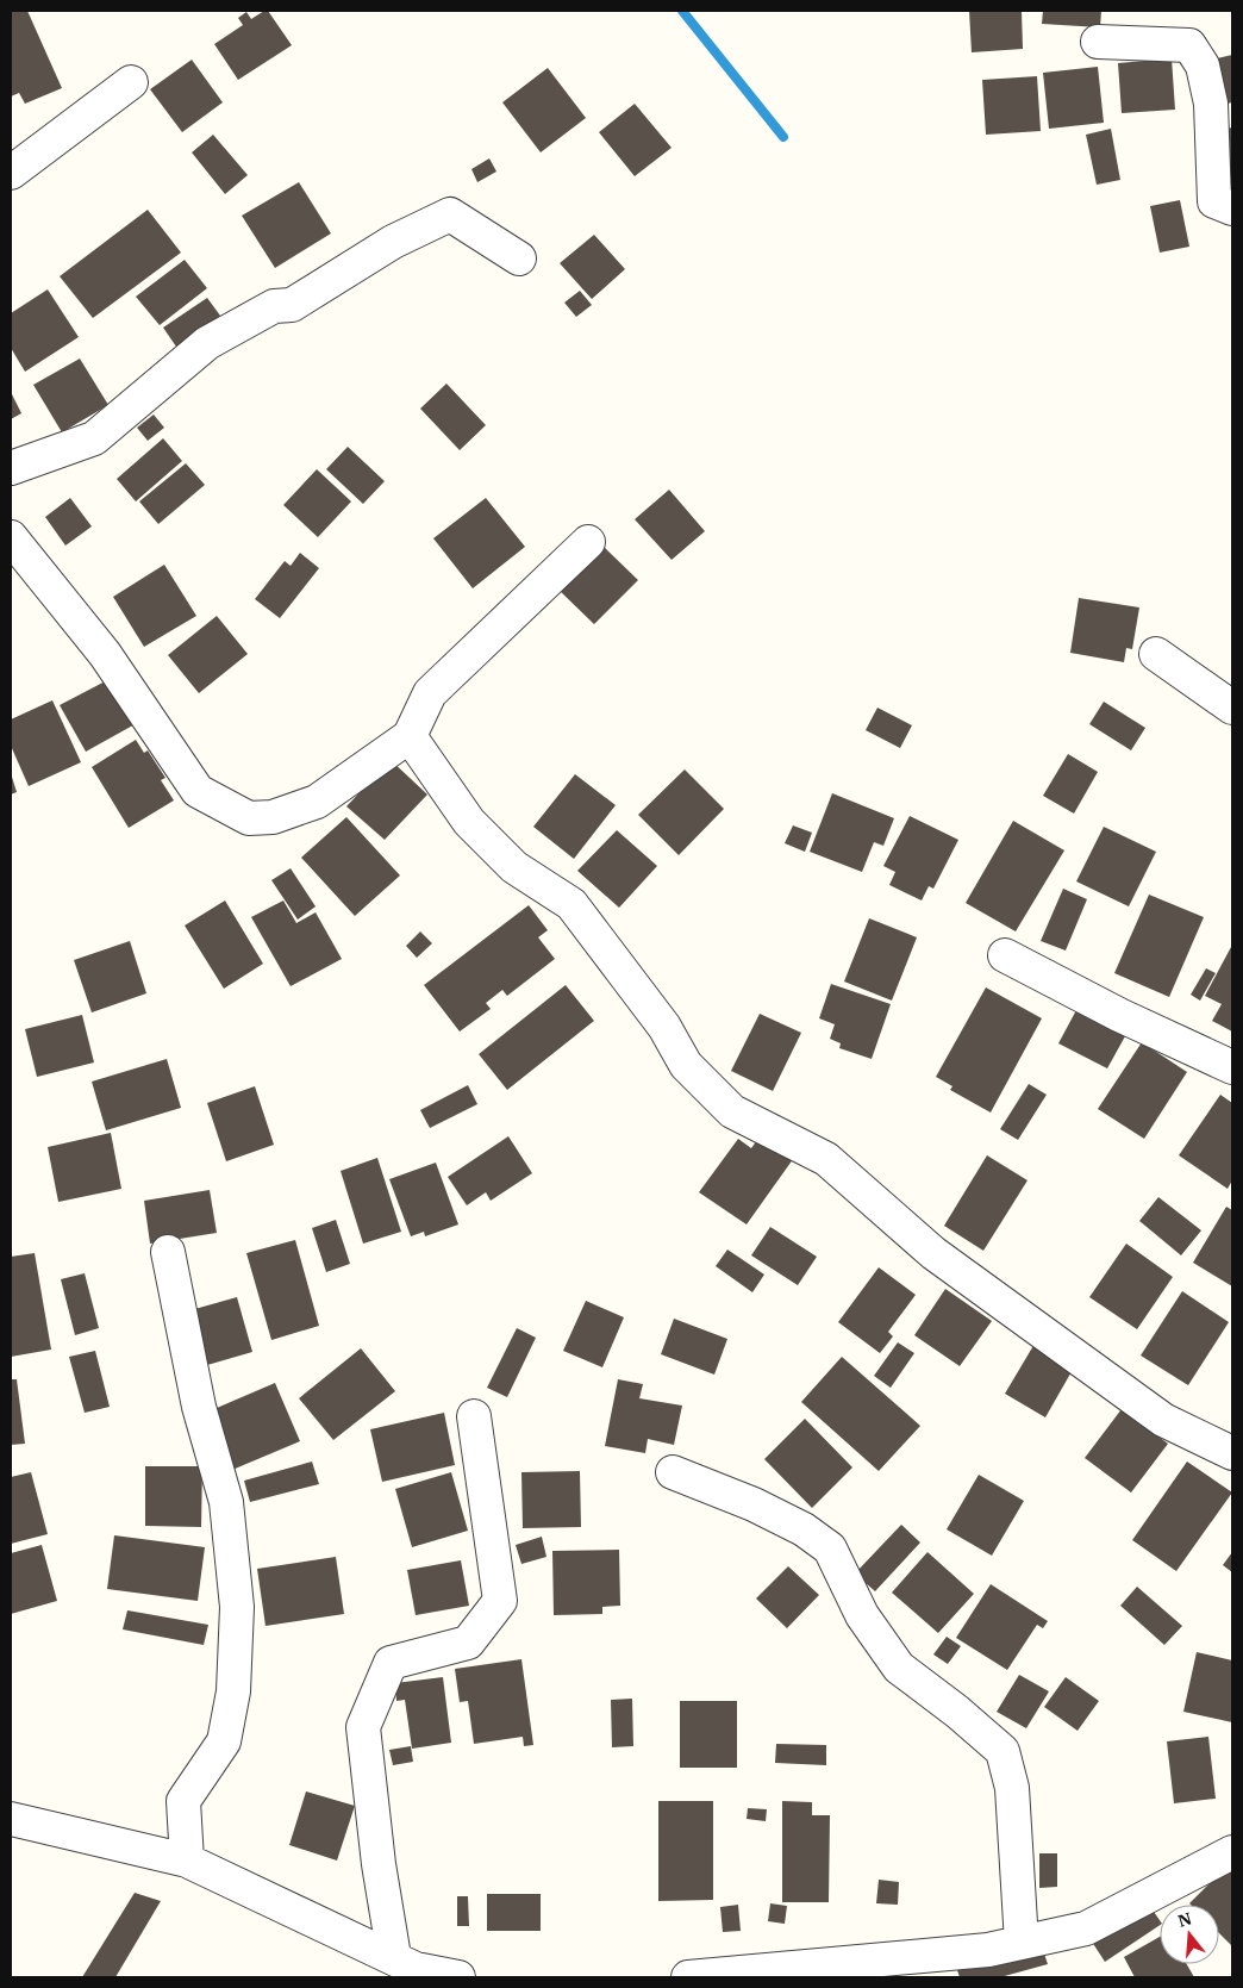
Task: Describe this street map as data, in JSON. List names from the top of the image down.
{
  "north": "top"
}
